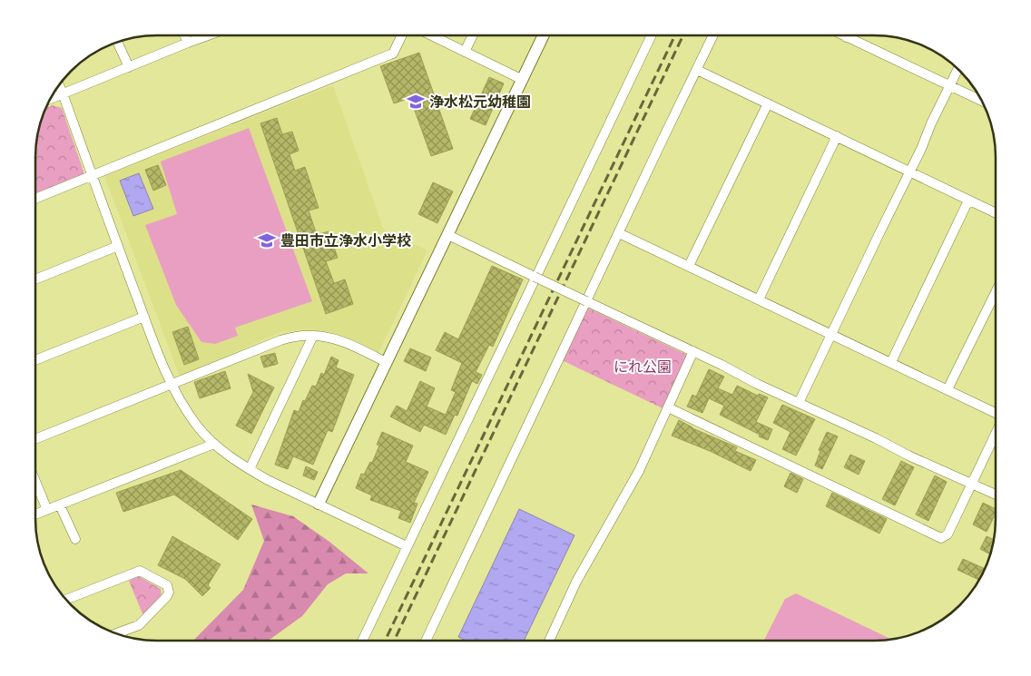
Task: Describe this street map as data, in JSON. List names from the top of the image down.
{
  "parks": ["にれ公園"],
  "places": {
    "school or university": ["浄水松元幼稚園", "豊田市立浄水小学校"]
  }
}
